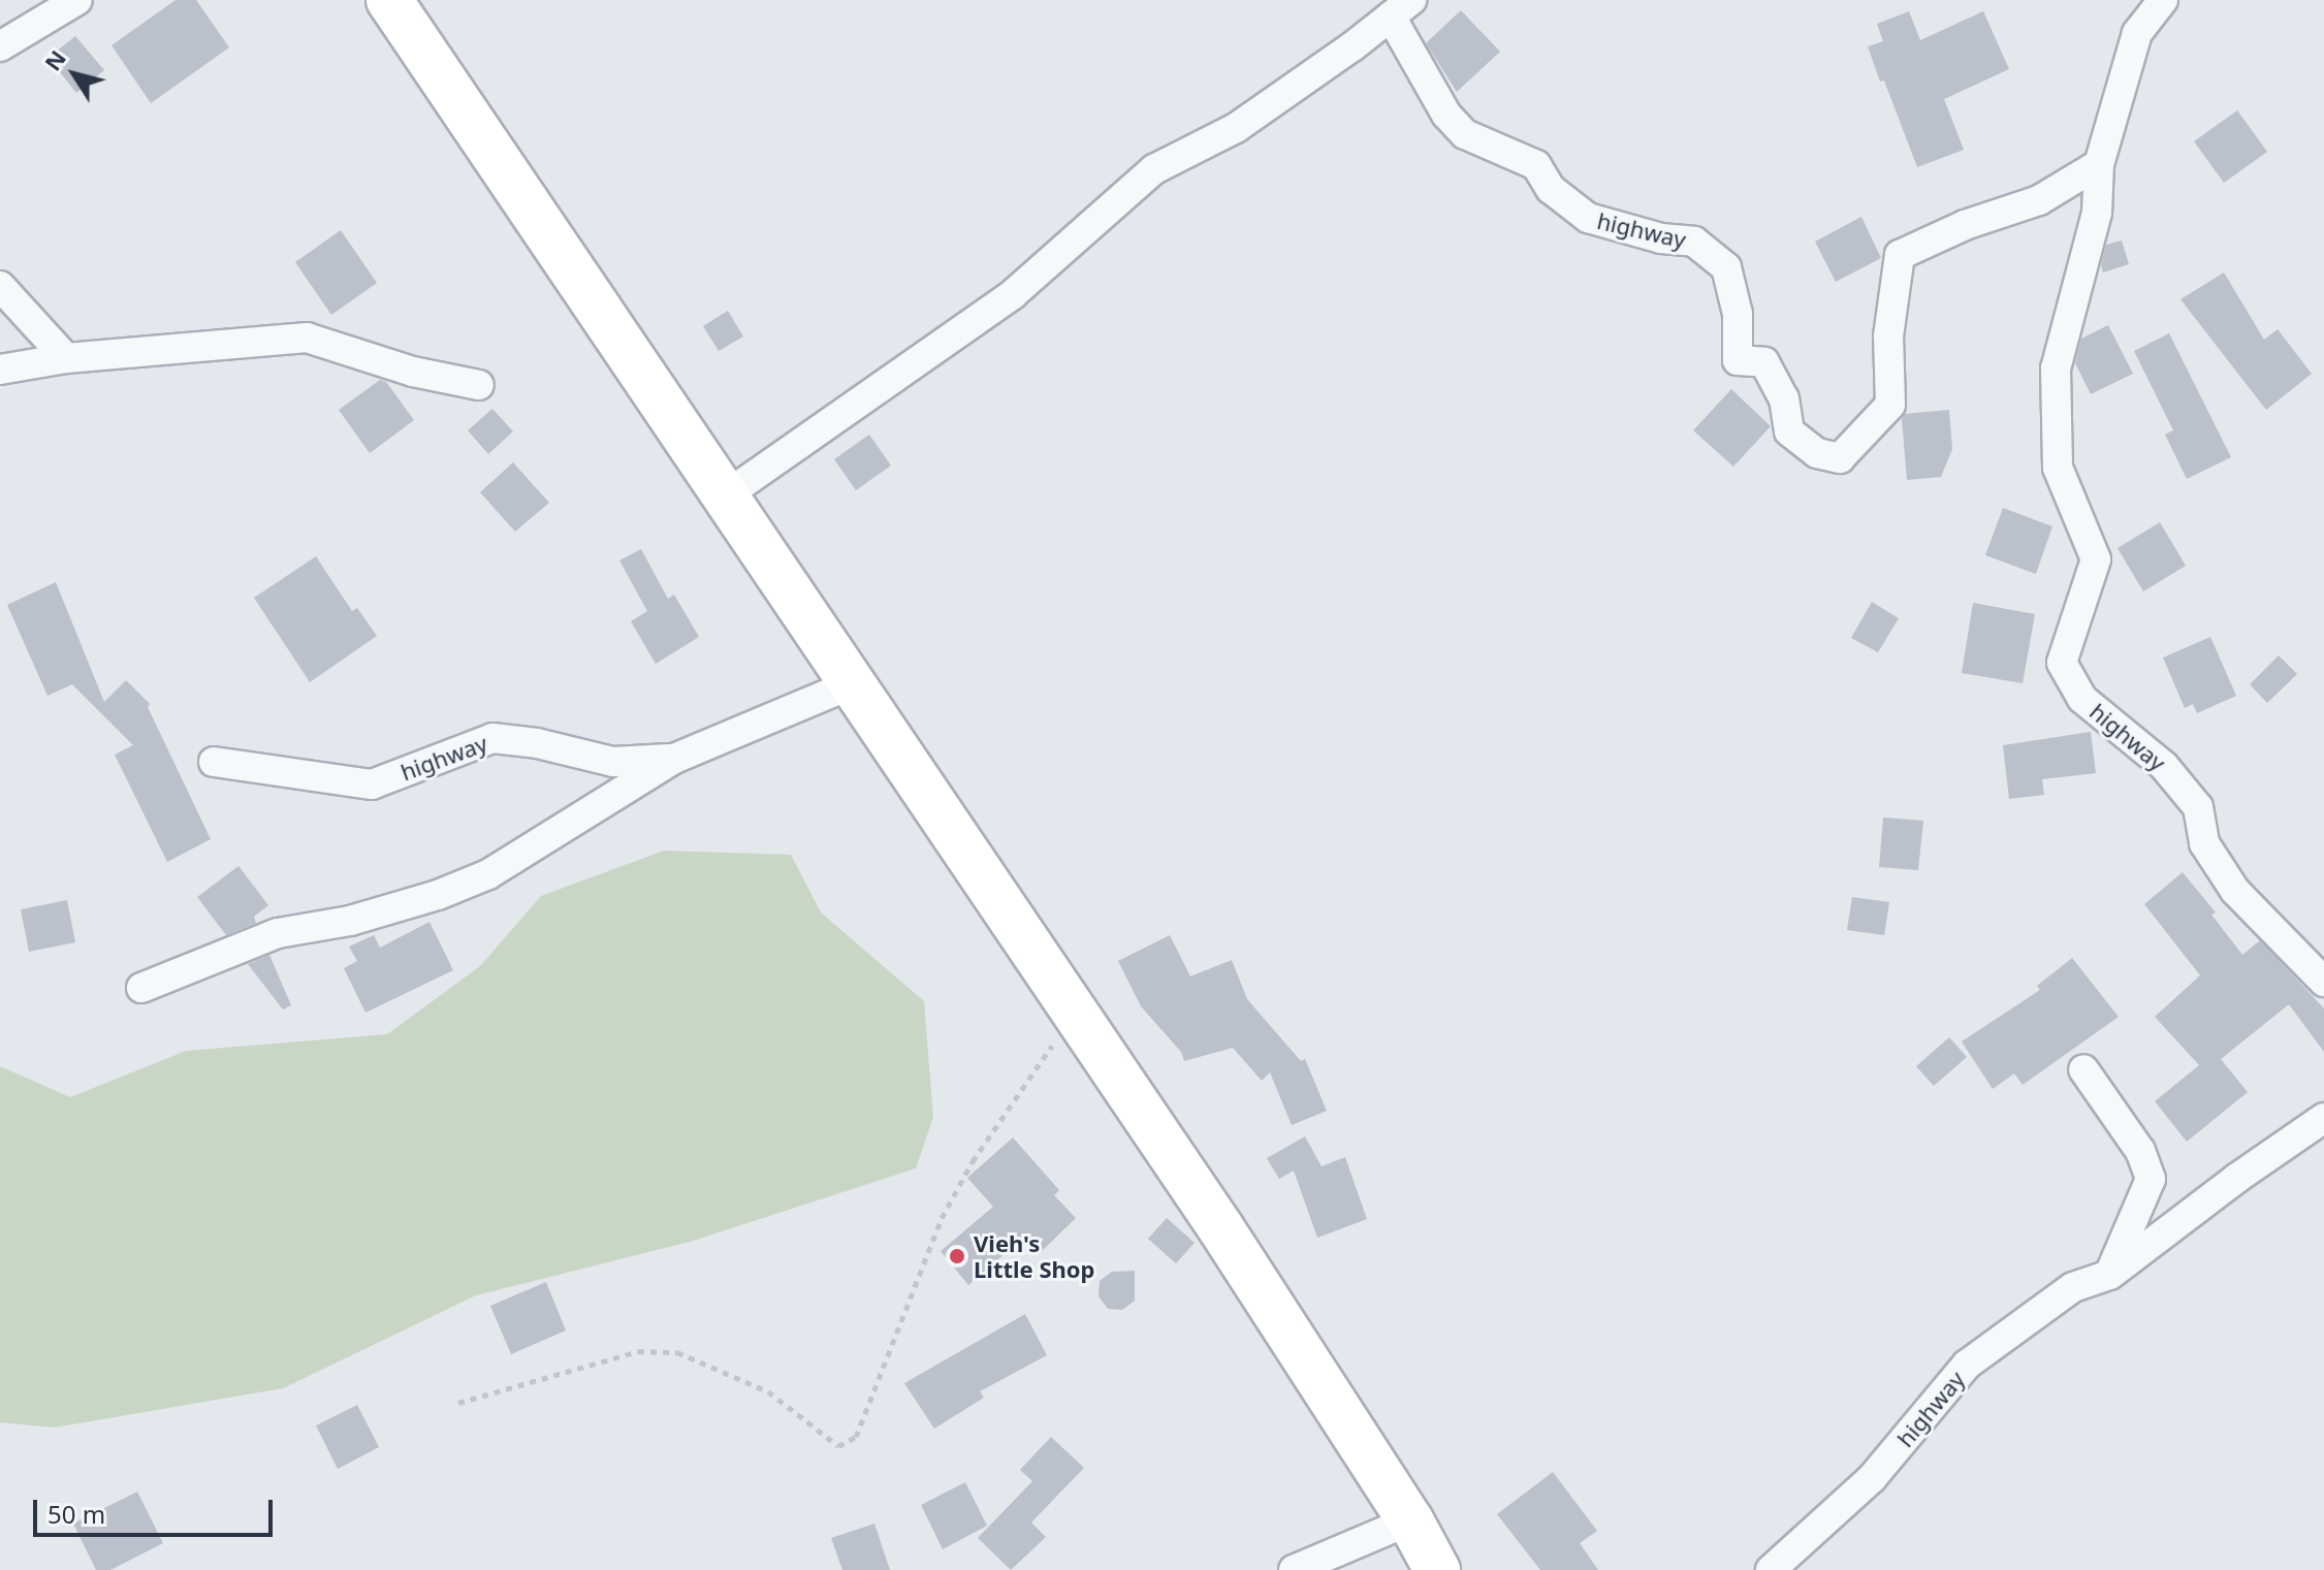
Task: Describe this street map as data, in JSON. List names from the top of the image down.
{
  "streets": {
    "street": ["highway"]
  },
  "places": ["Vieh's Little Shop"],
  "scale_bar": "50 m",
  "north": "top left"
}
